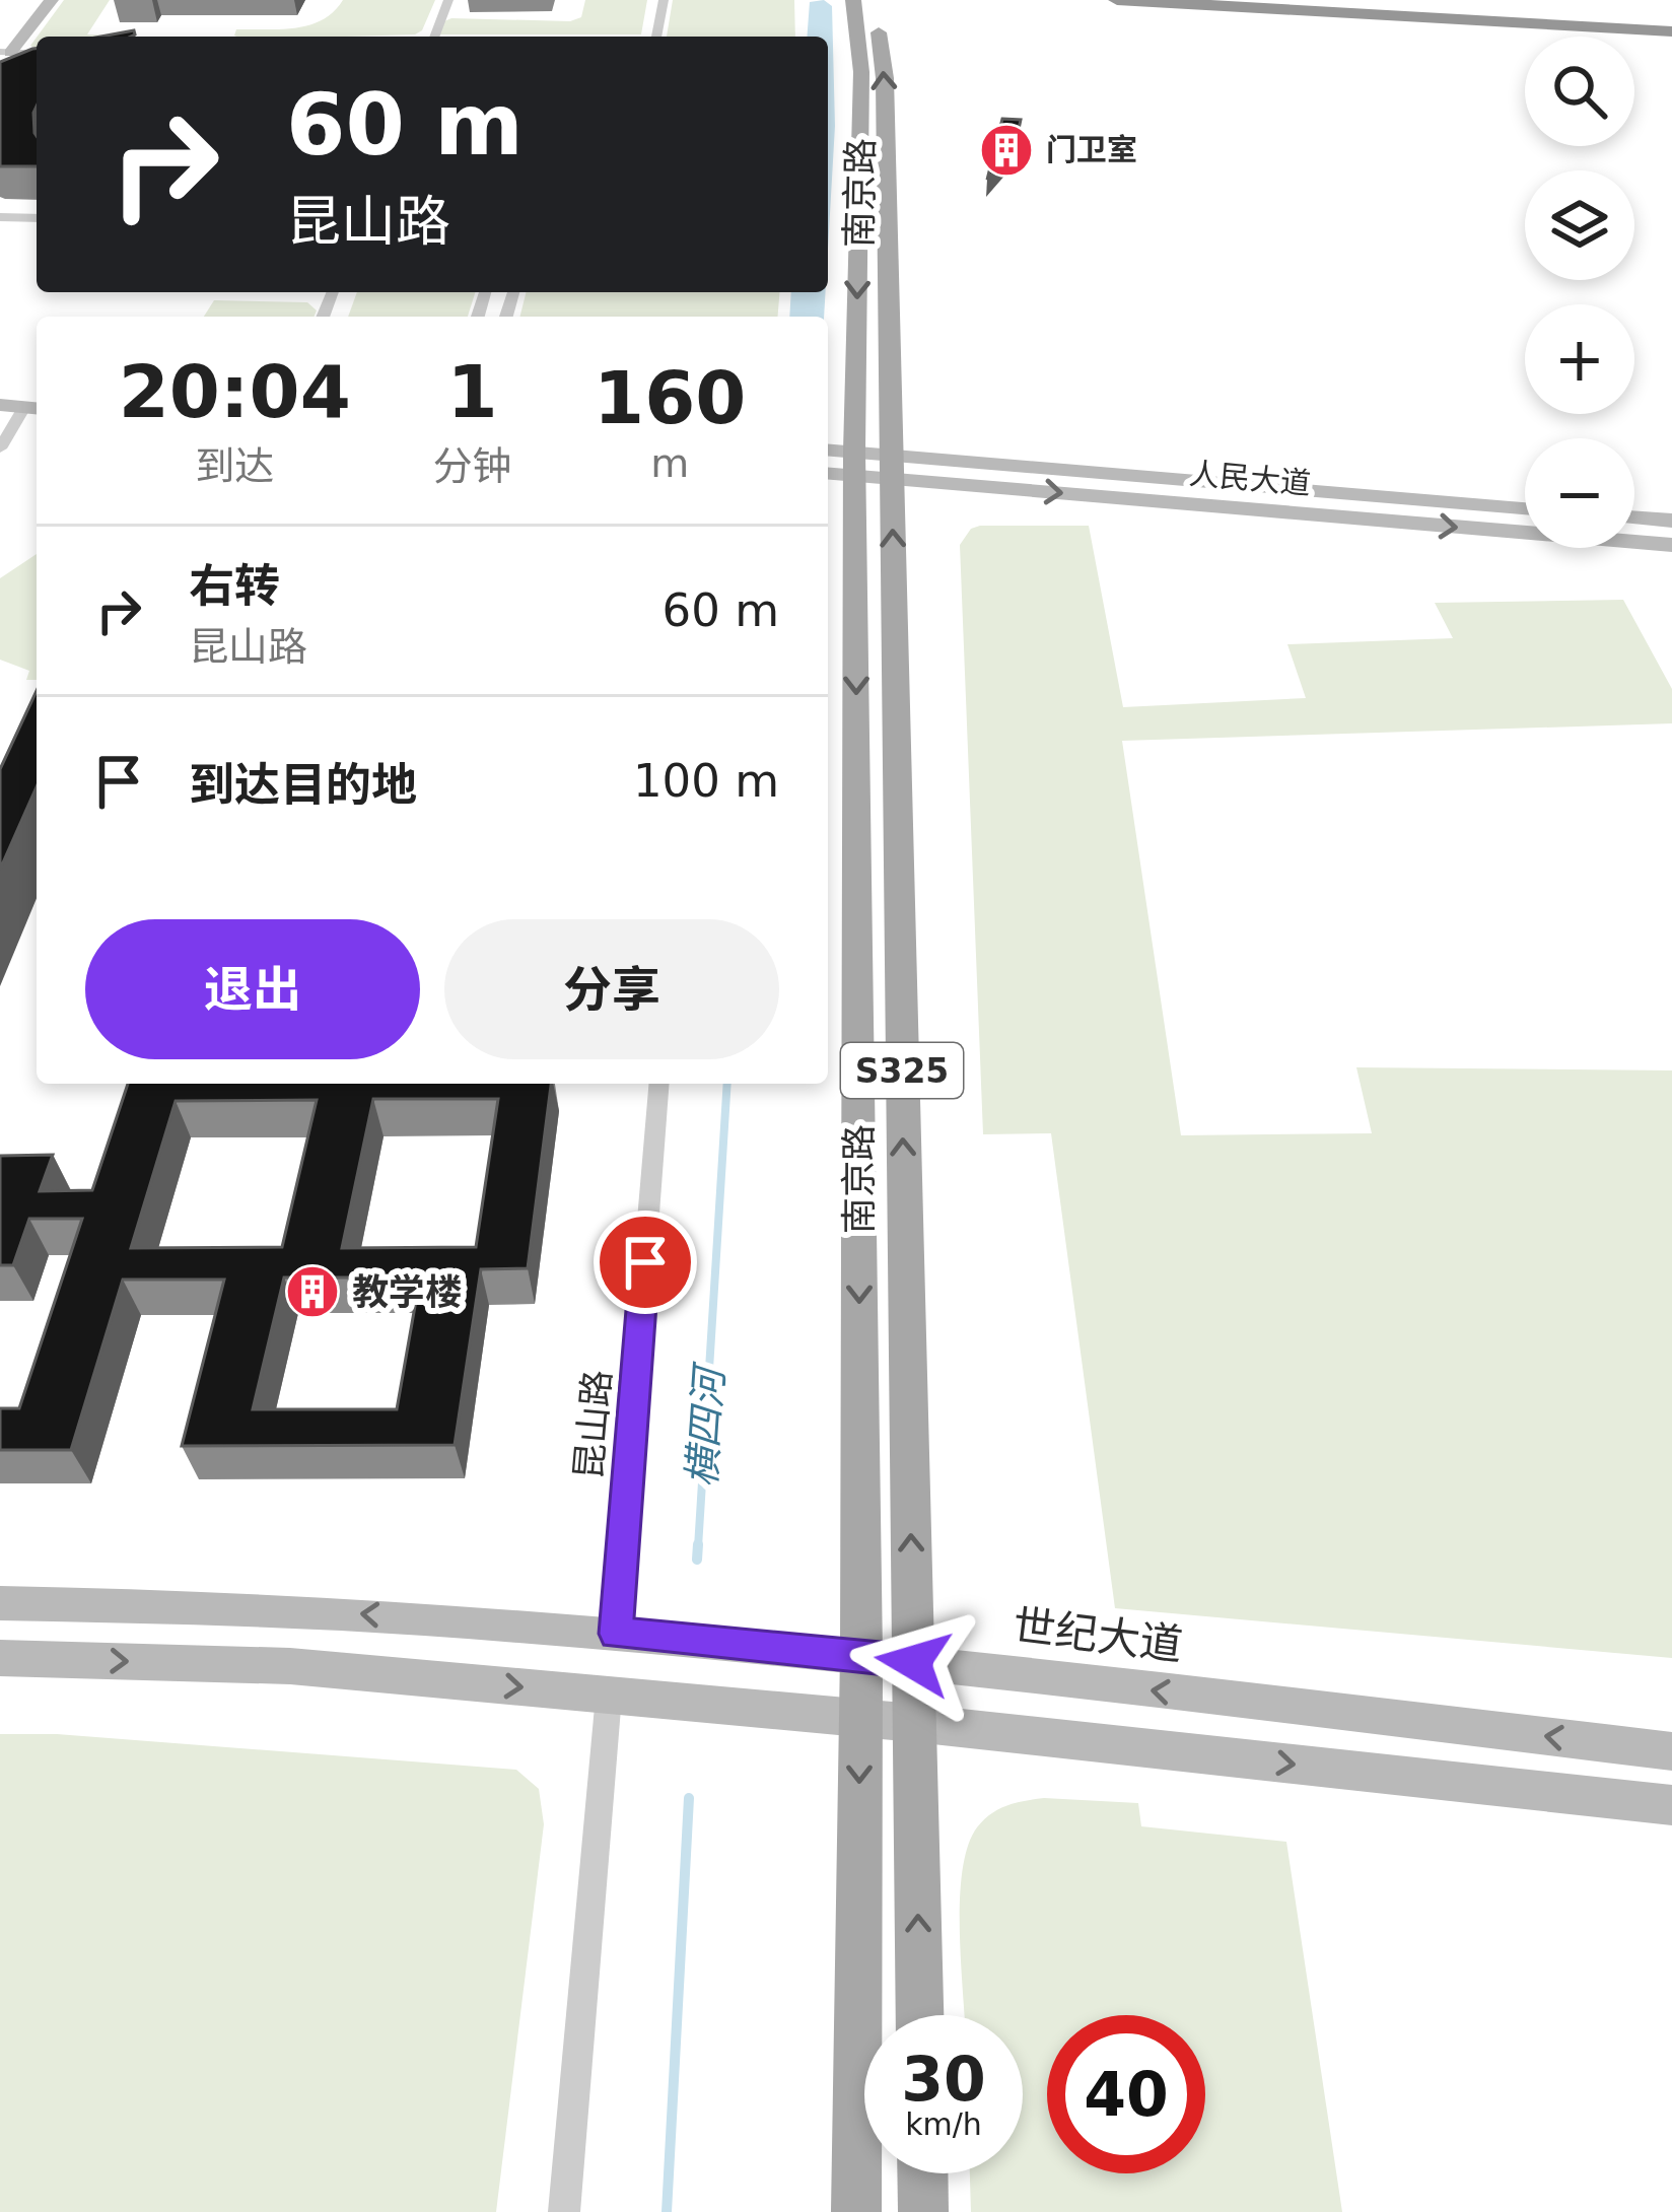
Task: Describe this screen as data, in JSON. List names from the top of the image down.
{
  "streets": {
    "main road": ["南京路", "S325"],
    "street": ["人民大道", "昆山路", "世纪大道"]
  },
  "crossings": [
    ["南京路", "人民大道"],
    ["南京路", "世纪大道"],
    ["昆山路", "世纪大道"]
  ],
  "water": ["横四河"],
  "places": {
    "building": ["门卫室", "教学楼"]
  },
  "page": {
    "map_buttons": ["+", "−"],
    "turn": ["60 m", "昆山路"],
    "eta": [
      "20:04",
      "到达",
      "1",
      "分钟",
      "160",
      "m"
    ],
    "list": [
      {
        "name": "右转",
        "note": "昆山路",
        "value": "60 m"
      },
      {
        "name": "到达目的地",
        "value": "100 m"
      }
    ],
    "buttons": ["退出", "分享"],
    "speed": "30 km/h",
    "limit": "40"
  }
}
